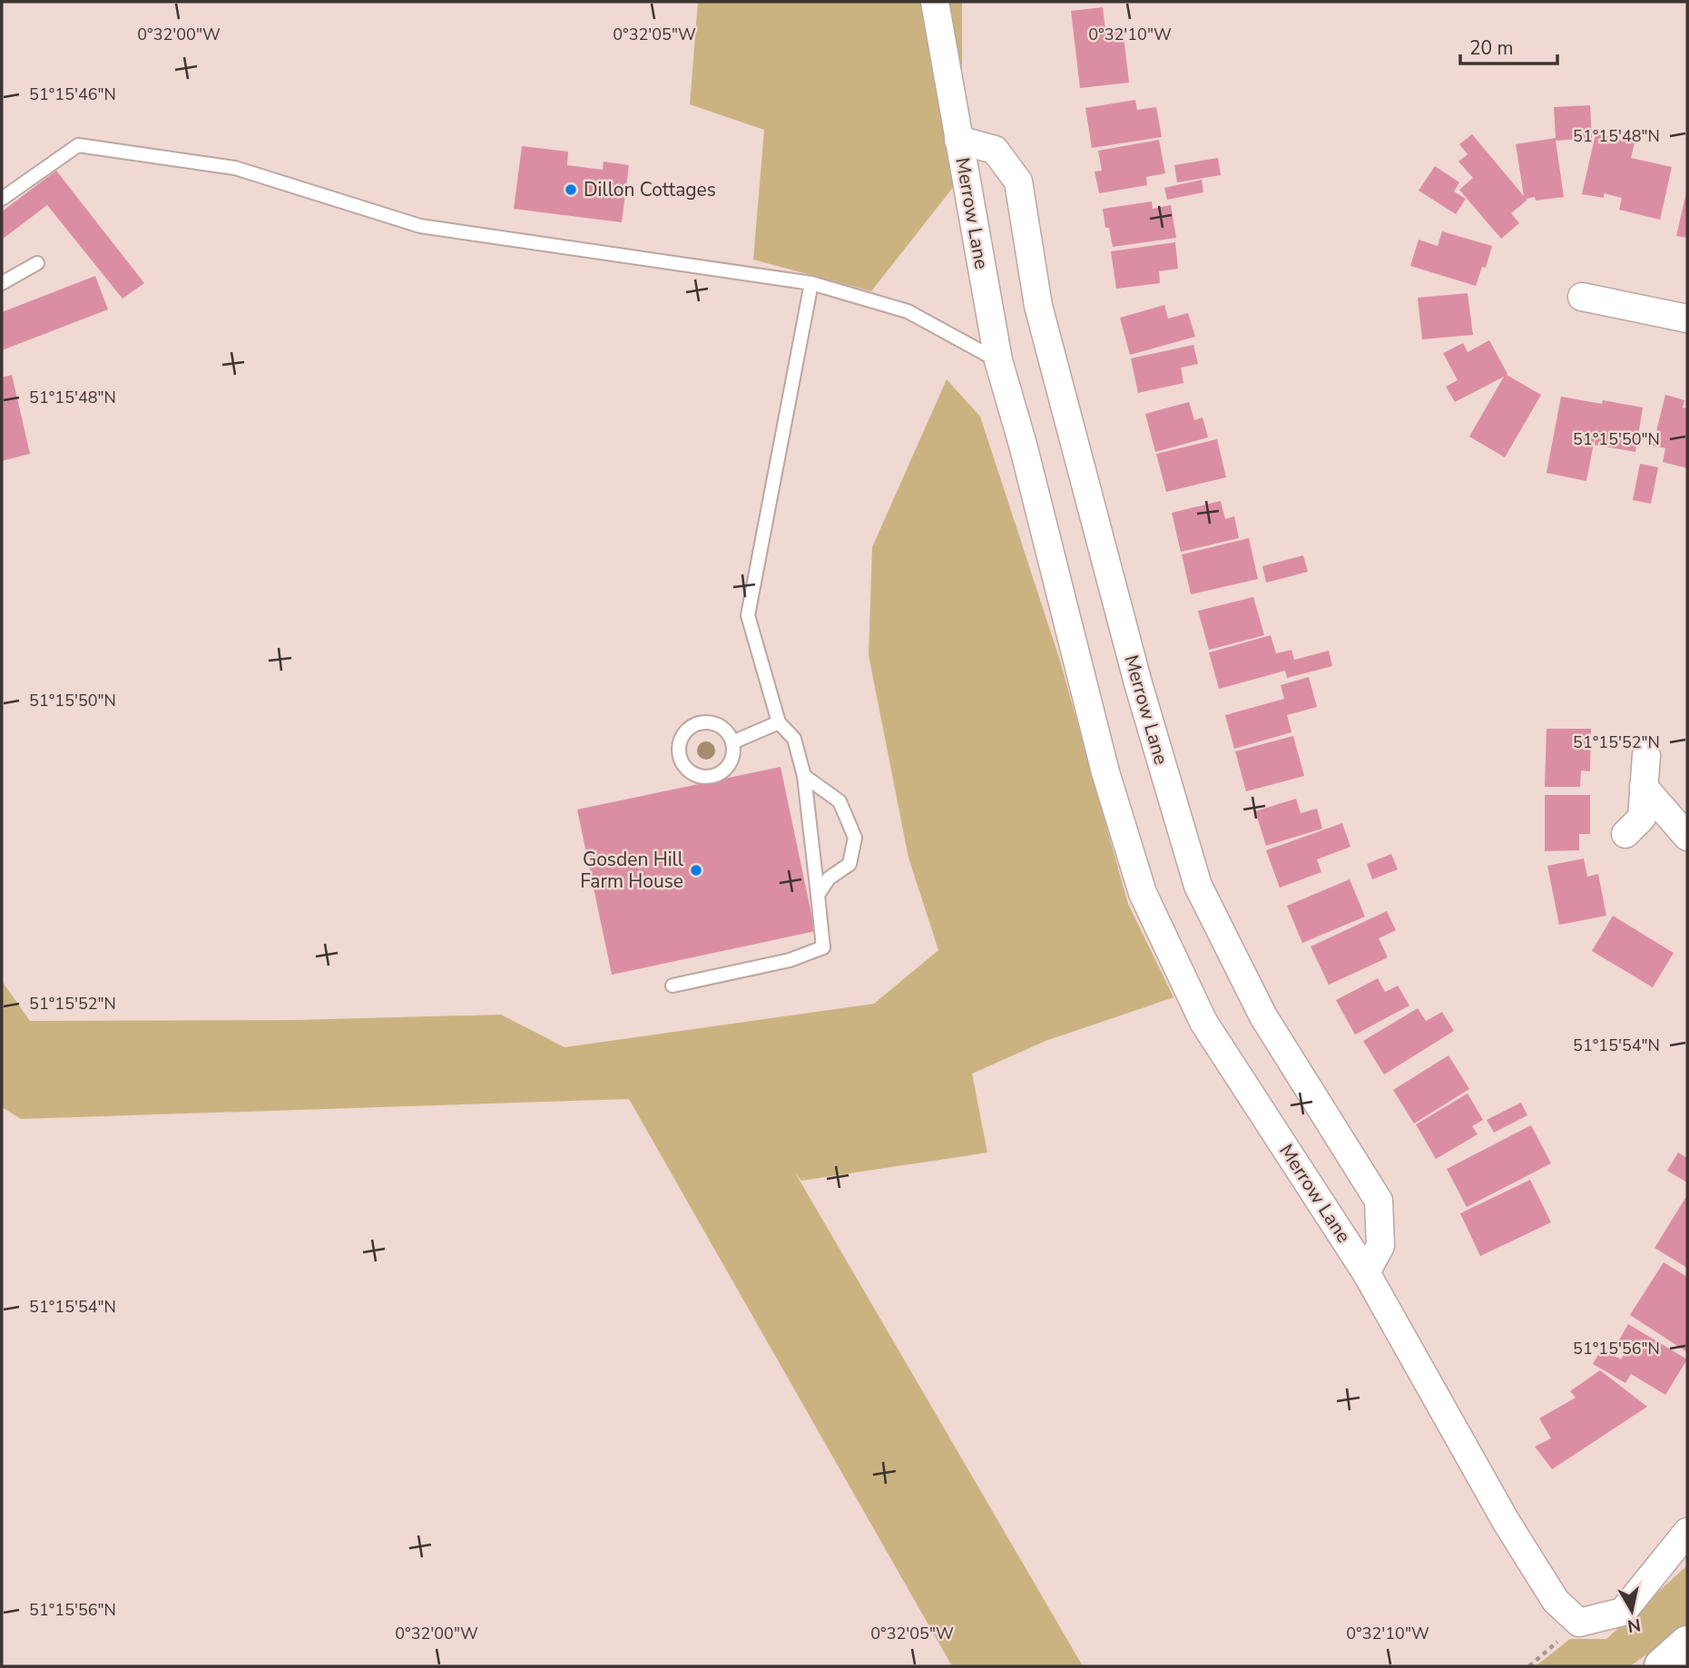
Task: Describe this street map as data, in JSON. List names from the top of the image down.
{
  "streets": {
    "street": ["Merrow Lane"]
  },
  "places": ["Dillon Cottages", "Gosden Hill Farm House"],
  "scale_bar": "20 m",
  "north": "bottom",
  "coordinates": [
    "0°32'00\"W",
    "0°32'05\"W",
    "0°32'10\"W",
    "51°15'46\"N",
    "51°15'48\"N",
    "51°15'50\"N",
    "51°15'52\"N",
    "51°15'54\"N",
    "51°15'56\"N"
  ]
}
